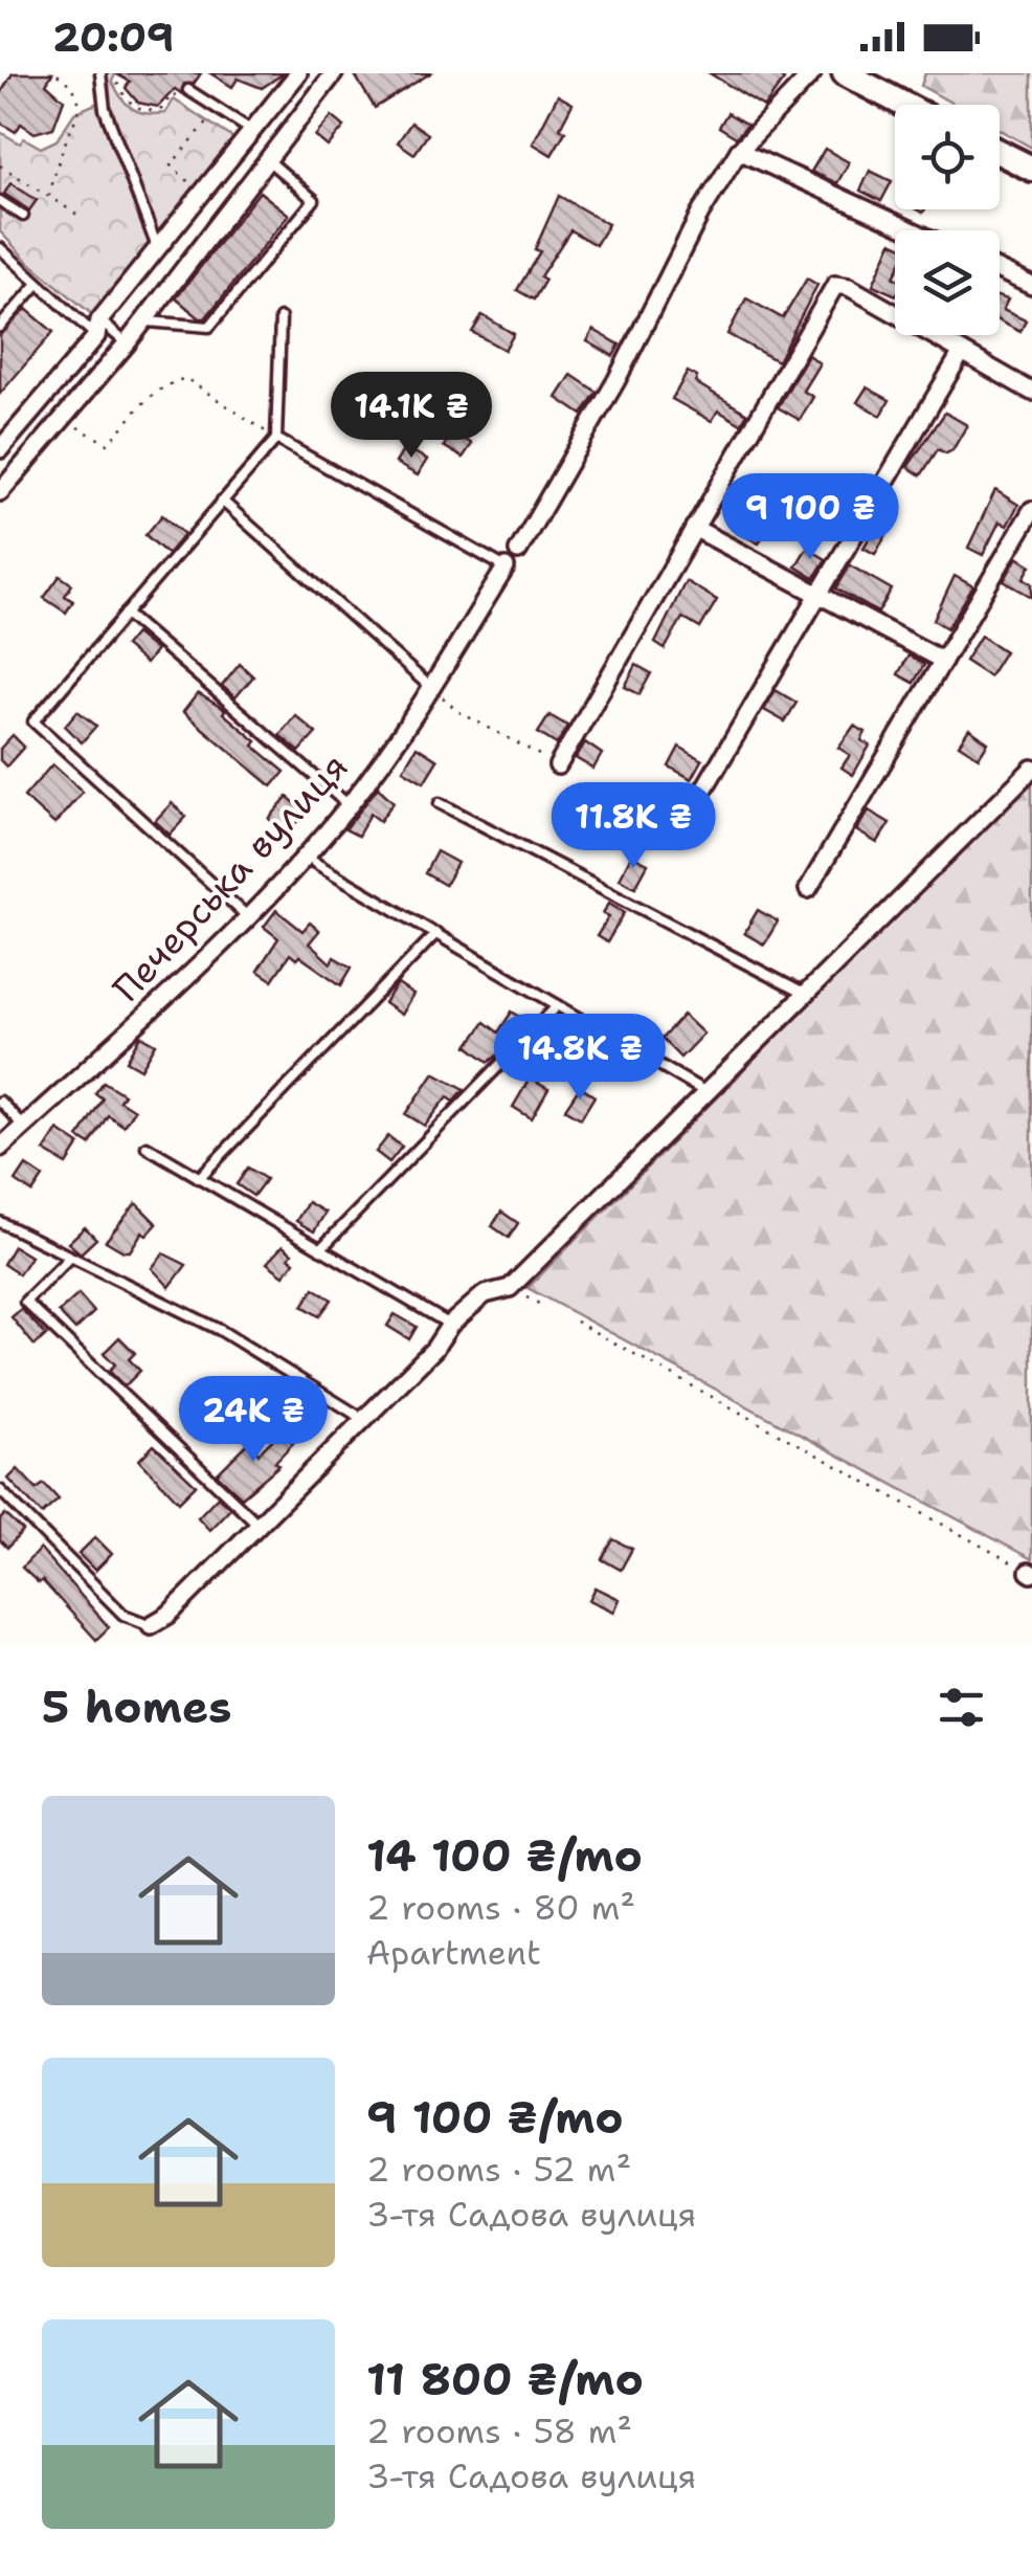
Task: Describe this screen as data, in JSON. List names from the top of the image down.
{
  "streets": {
    "street": ["Печерська вулиця"]
  },
  "page": {
    "status": "20:09",
    "price": [
      "14.1K ₴",
      "9 100 ₴",
      "11.8K ₴",
      "14.8K ₴",
      "24K ₴"
    ],
    "heading": "5 homes",
    "list": [
      {
        "name": "14 100 ₴/mo",
        "note": "2 rooms · 80 m² · Apartment"
      },
      {
        "name": "9 100 ₴/mo",
        "note": "2 rooms · 52 m² · 3-тя Садова вулиця"
      },
      {
        "name": "11 800 ₴/mo",
        "note": "2 rooms · 58 m² · 3-тя Садова вулиця"
      }
    ]
  }
}
